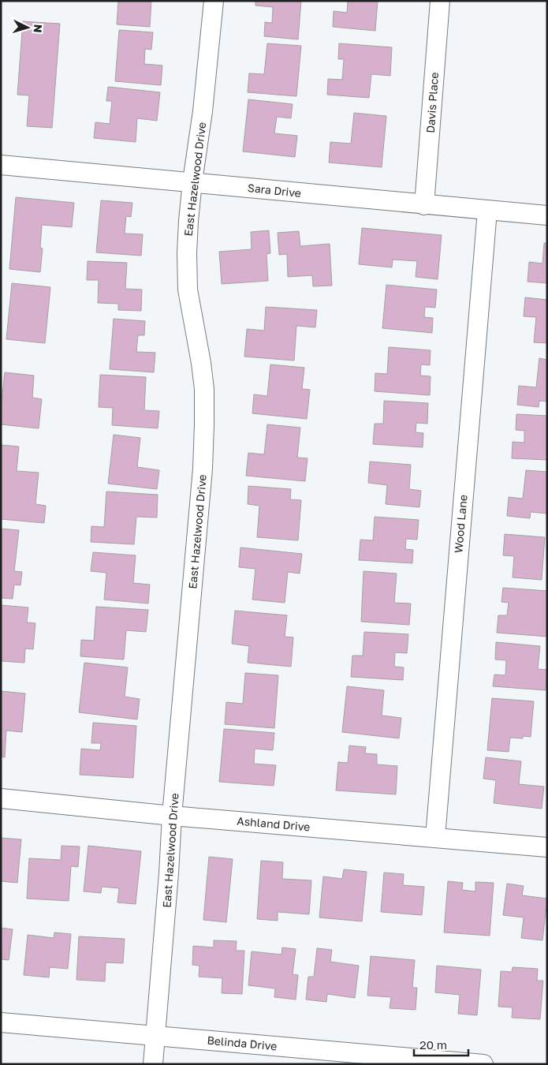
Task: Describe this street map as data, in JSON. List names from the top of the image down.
{
  "streets": {
    "street": [
      "Davis Place",
      "East Hazelwood Drive",
      "Sara Drive",
      "Wood Lane",
      "Ashland Drive",
      "Belinda Drive"
    ]
  },
  "crossings": [
    ["Davis Place", "Sara Drive"],
    ["East Hazelwood Drive", "Sara Drive"],
    ["East Hazelwood Drive", "Ashland Drive"],
    ["East Hazelwood Drive", "Belinda Drive"],
    ["Sara Drive", "Wood Lane"],
    ["Wood Lane", "Ashland Drive"]
  ],
  "scale_bar": "20 m",
  "north": "right"
}
